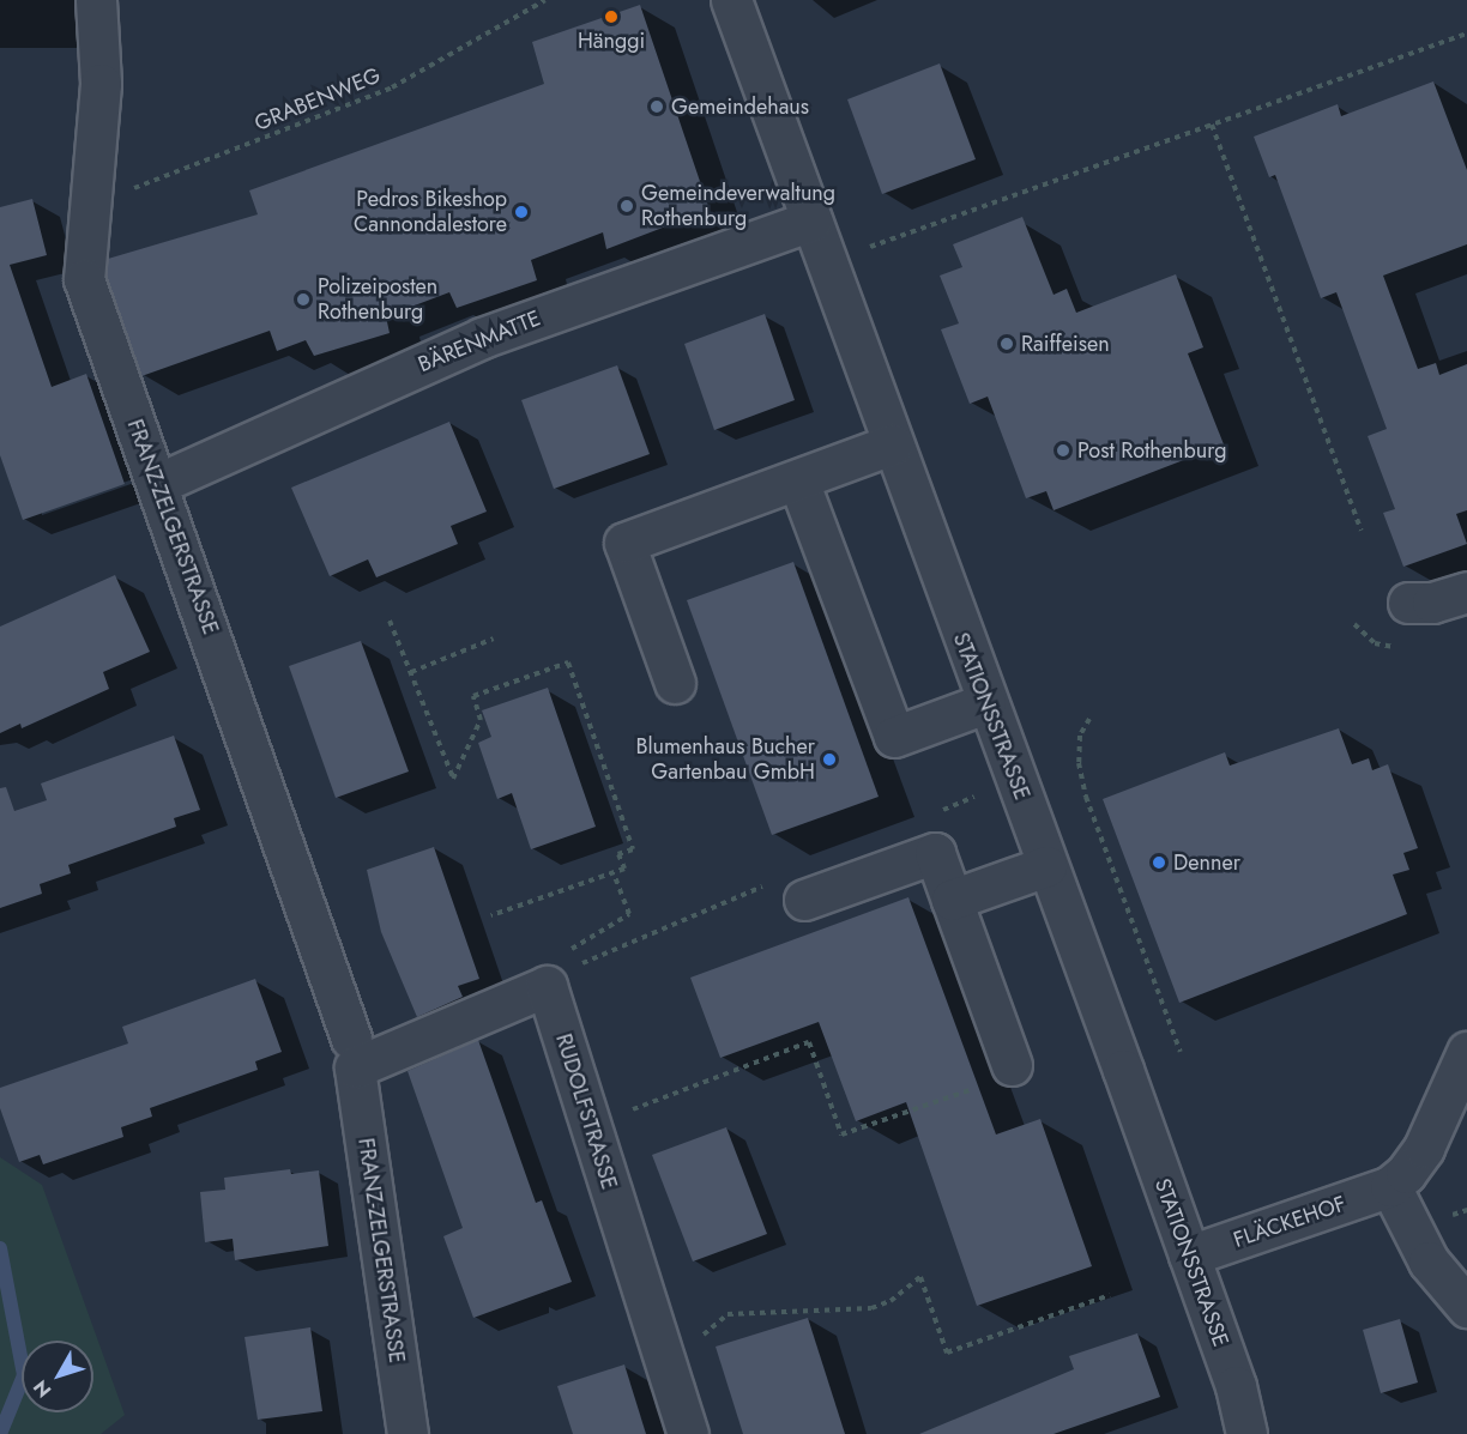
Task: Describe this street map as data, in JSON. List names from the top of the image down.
{
  "streets": {
    "street": [
      "BÄRENMATTE",
      "FRANZ-ZELGERSTRASSE",
      "STATIONSSTRASSE",
      "RUDOLFSTRASSE",
      "FLÄCKEHOF"
    ],
    "path": ["GRABENWEG"]
  },
  "crossings": [
    ["GRABENWEG", "FRANZ-ZELGERSTRASSE"],
    ["BÄRENMATTE", "FRANZ-ZELGERSTRASSE"],
    ["BÄRENMATTE", "STATIONSSTRASSE"],
    ["STATIONSSTRASSE", "FLÄCKEHOF"]
  ],
  "places": [
    "Hänggi",
    "Gemeindehaus",
    "Gemeindeverwaltung Rothenburg",
    "Pedros Bikeshop Cannondalestore",
    "Polizeiposten Rothenburg",
    "Raiffeisen",
    "Post Rothenburg",
    "Blumenhaus Bucher Gartenbau GmbH",
    "Denner"
  ],
  "north": "bottom left"
}
